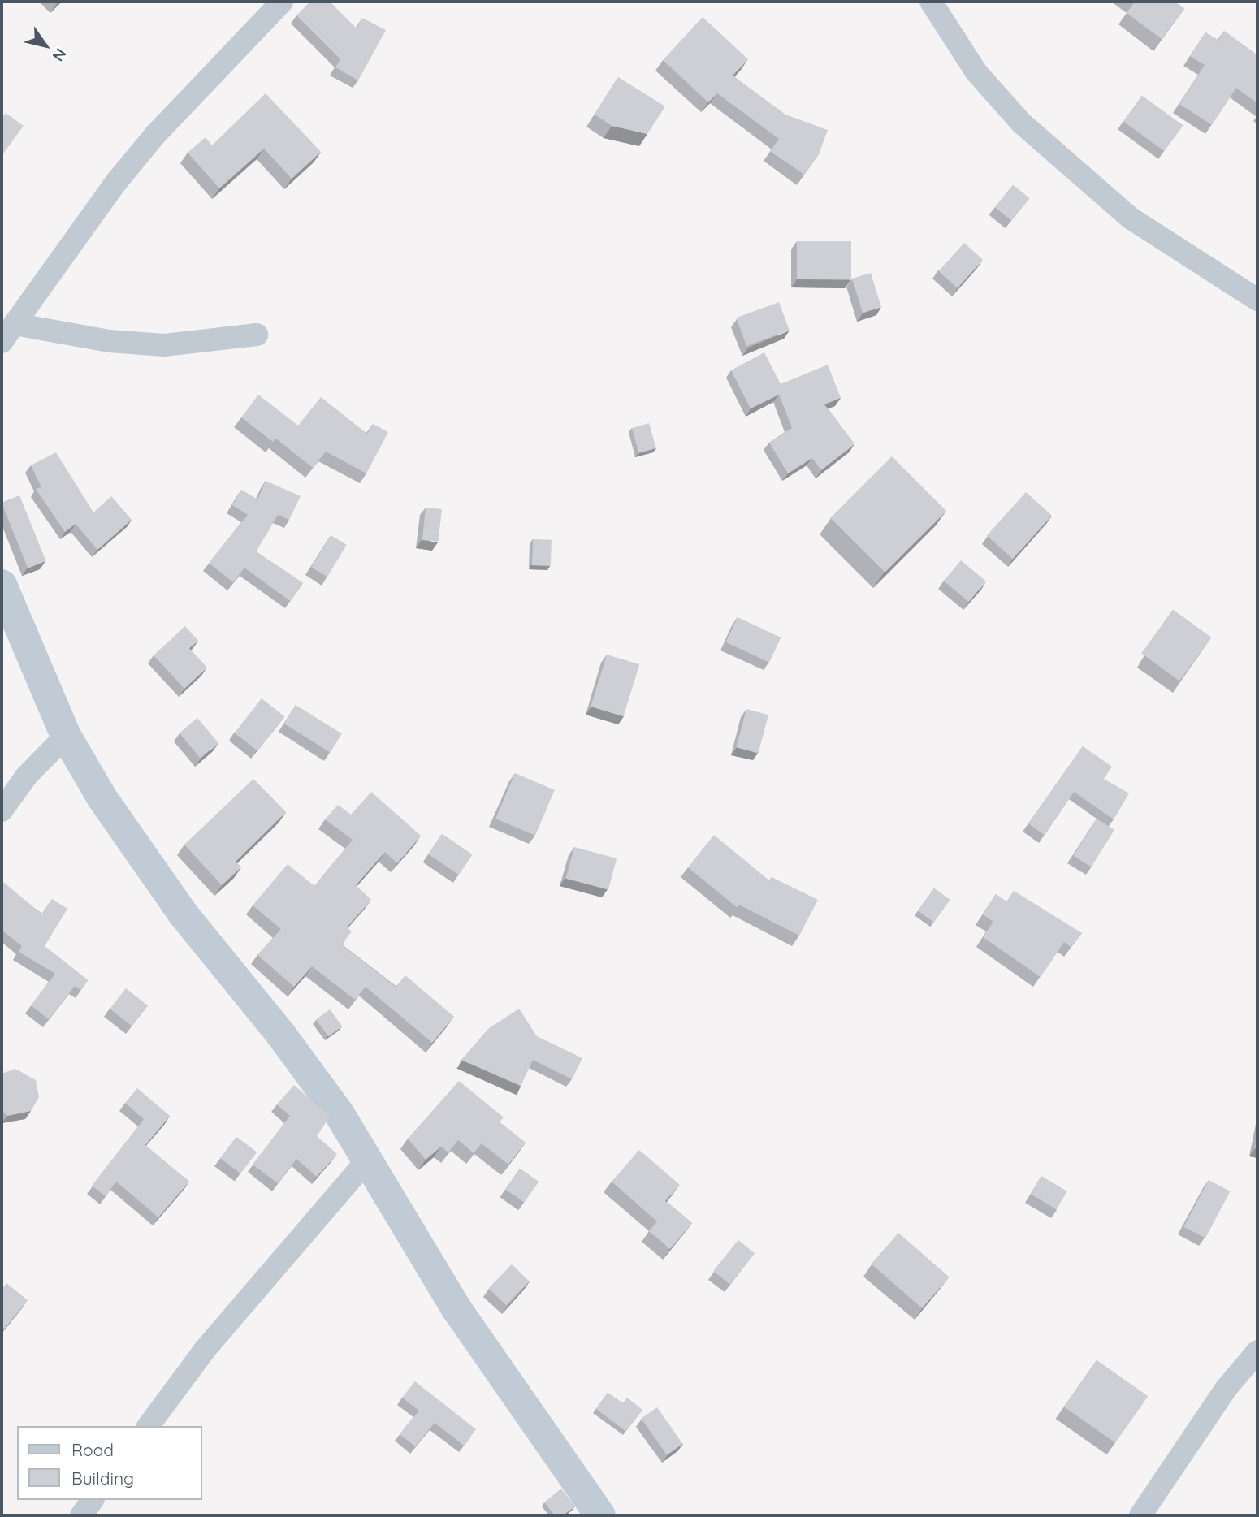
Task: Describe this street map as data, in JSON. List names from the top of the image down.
{
  "legend": ["Road", "Building"],
  "north": "bottom right"
}
